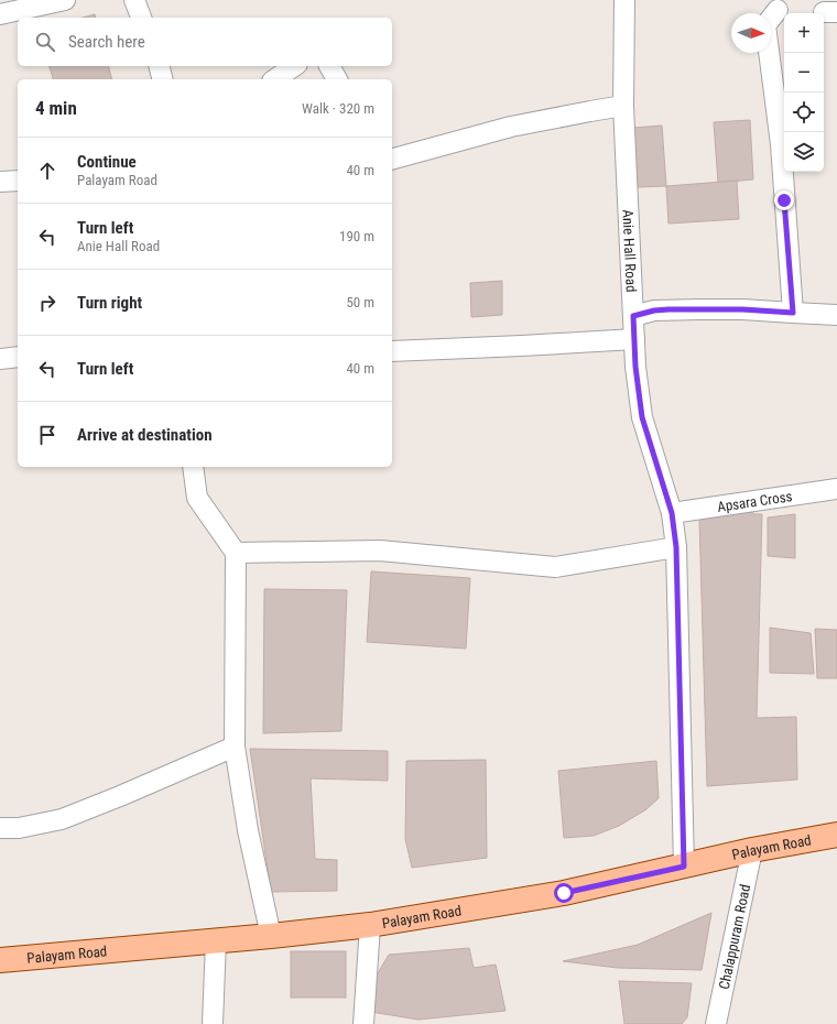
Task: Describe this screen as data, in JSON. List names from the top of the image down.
{
  "streets": {
    "main road": ["Palayam Road"],
    "street": ["Anie Hall Road", "Apsara Cross", "Chalappuram Road"]
  },
  "crossings": [
    ["Anie Hall Road", "Apsara Cross"],
    ["Anie Hall Road", "Palayam Road"],
    ["Palayam Road", "Chalappuram Road"]
  ],
  "north": "right",
  "page": {
    "map_buttons": ["+", "−"],
    "search": "Search here",
    "heading": ["4 min", "Walk · 320 m"],
    "list": [
      ["Continue", "Palayam Road", "40 m"],
      ["Turn left", "Anie Hall Road", "190 m"],
      ["Turn right", "50 m"],
      ["Turn left", "40 m"],
      "Arrive at destination"
    ]
  }
}
